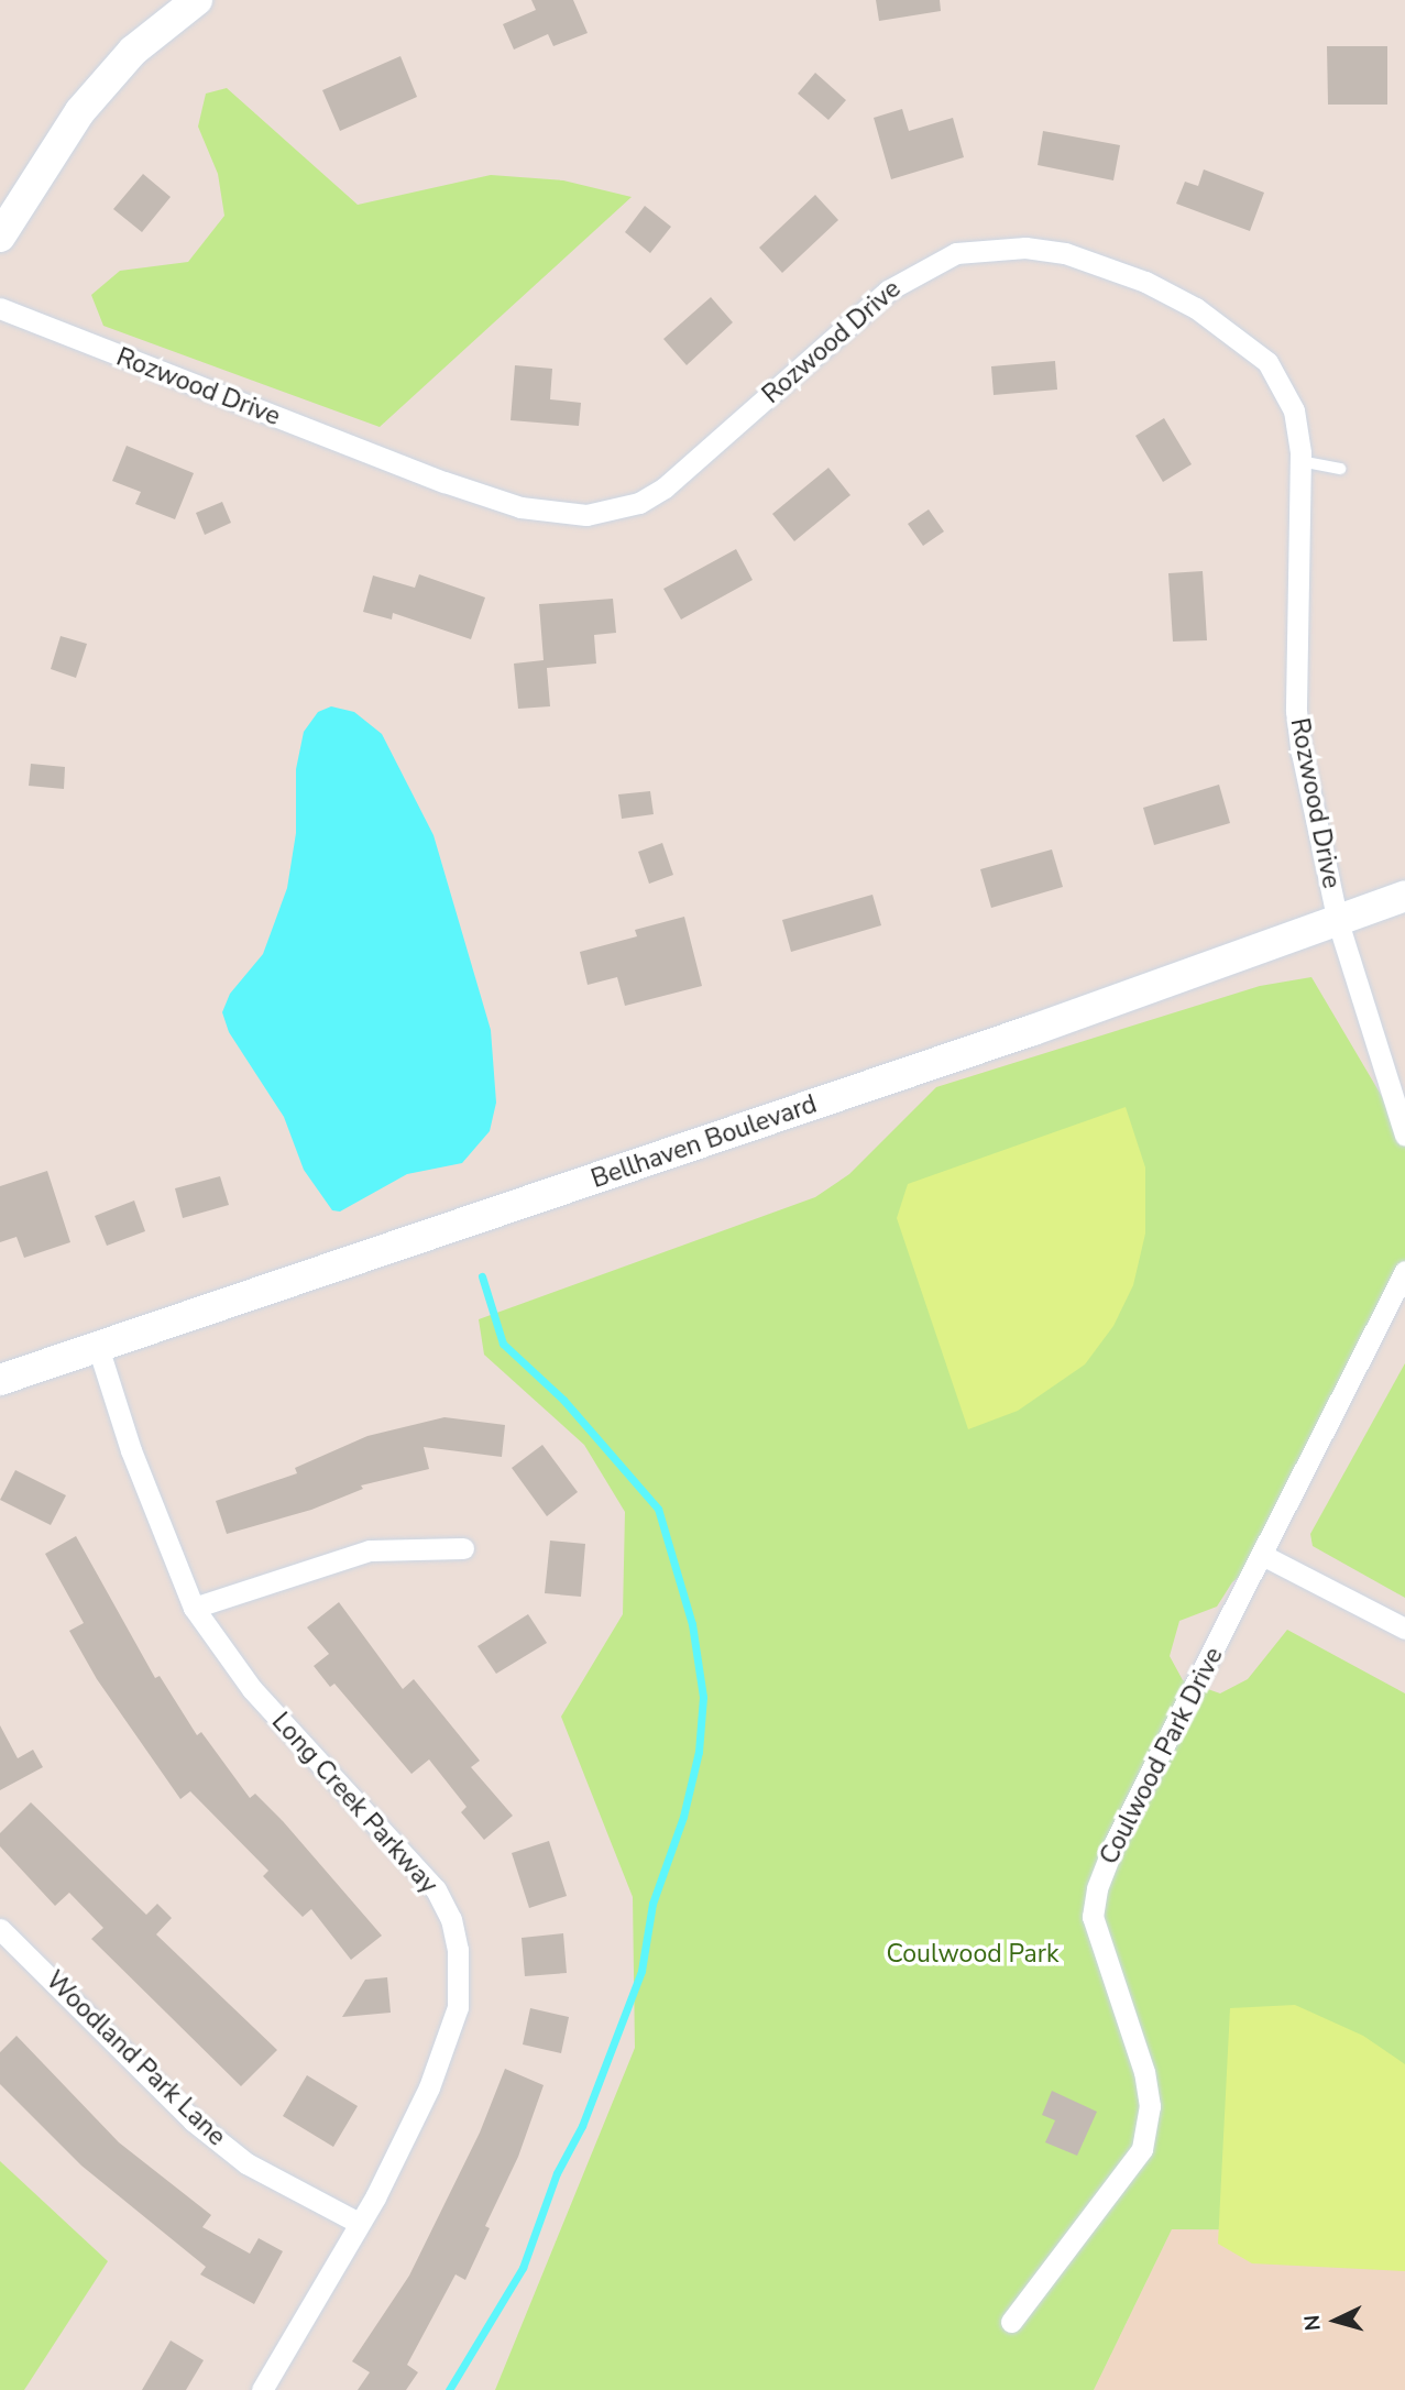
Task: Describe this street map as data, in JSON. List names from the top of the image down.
{
  "streets": {
    "main road": ["Bellhaven Boulevard"],
    "street": [
      "Rozwood Drive",
      "Coulwood Park Drive",
      "Long Creek Parkway",
      "Woodland Park Lane"
    ]
  },
  "crossings": [
    ["Rozwood Drive", "Bellhaven Boulevard"],
    ["Bellhaven Boulevard", "Long Creek Parkway"],
    ["Long Creek Parkway", "Woodland Park Lane"]
  ],
  "parks": ["Coulwood Park"],
  "north": "left"
}
